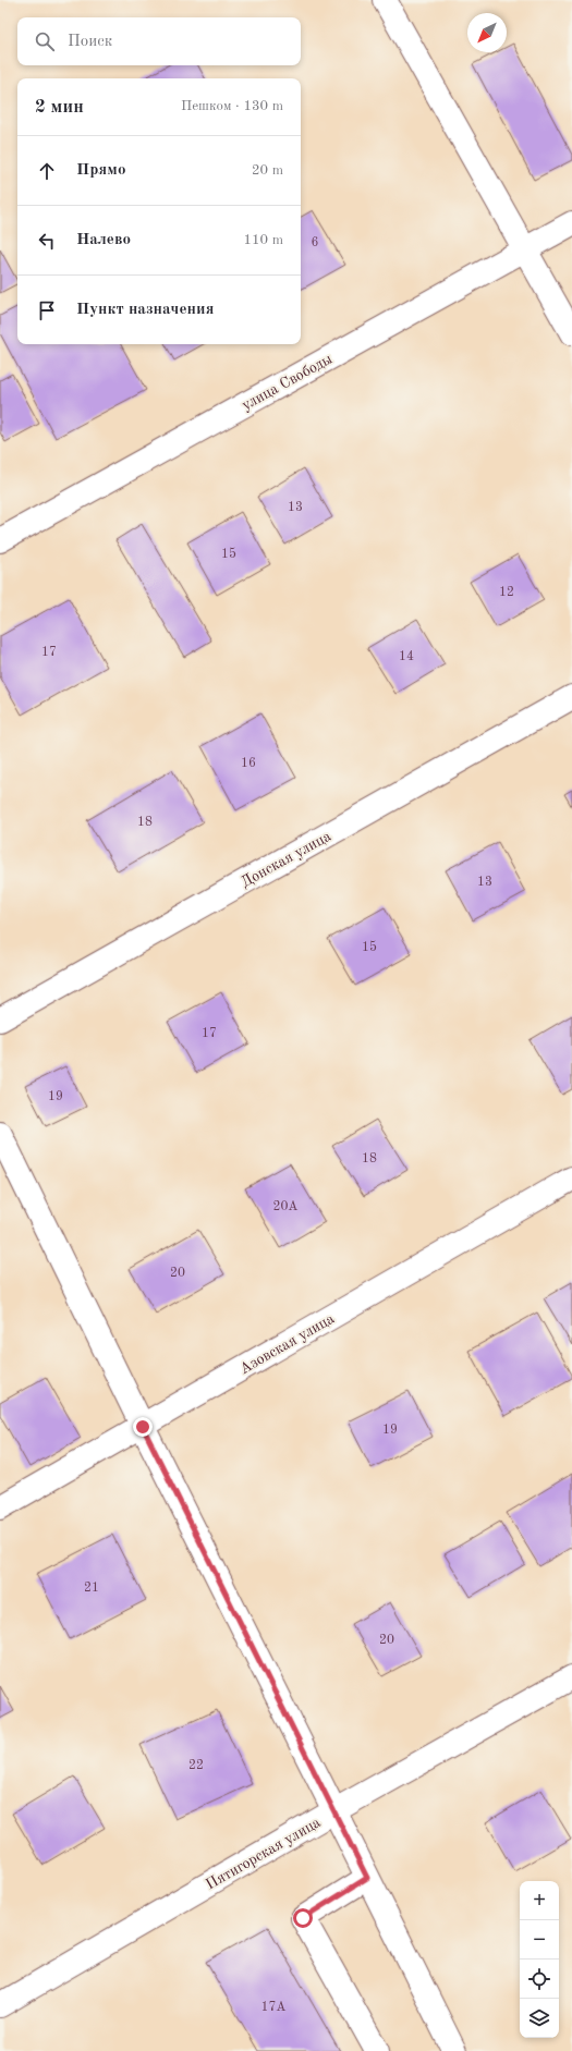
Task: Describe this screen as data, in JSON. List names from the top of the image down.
{
  "streets": {
    "street": [
      "улица Свободы",
      "Донская улица",
      "Азовская улица",
      "Пятигорская улица"
    ]
  },
  "house_numbers": [
    "6",
    "13",
    "15",
    "12",
    "17",
    "14",
    "16",
    "18",
    "13",
    "15",
    "17",
    "19",
    "18",
    "20А",
    "20",
    "19",
    "21",
    "20",
    "22",
    "17А"
  ],
  "north": "bottom left",
  "page": {
    "search": "Поиск",
    "heading": ["2 мин", "Пешком · 130 m"],
    "list": [
      ["Прямо", "20 m"],
      ["Налево", "110 m"],
      "Пункт назначения"
    ],
    "map_buttons": ["+", "−"]
  }
}
